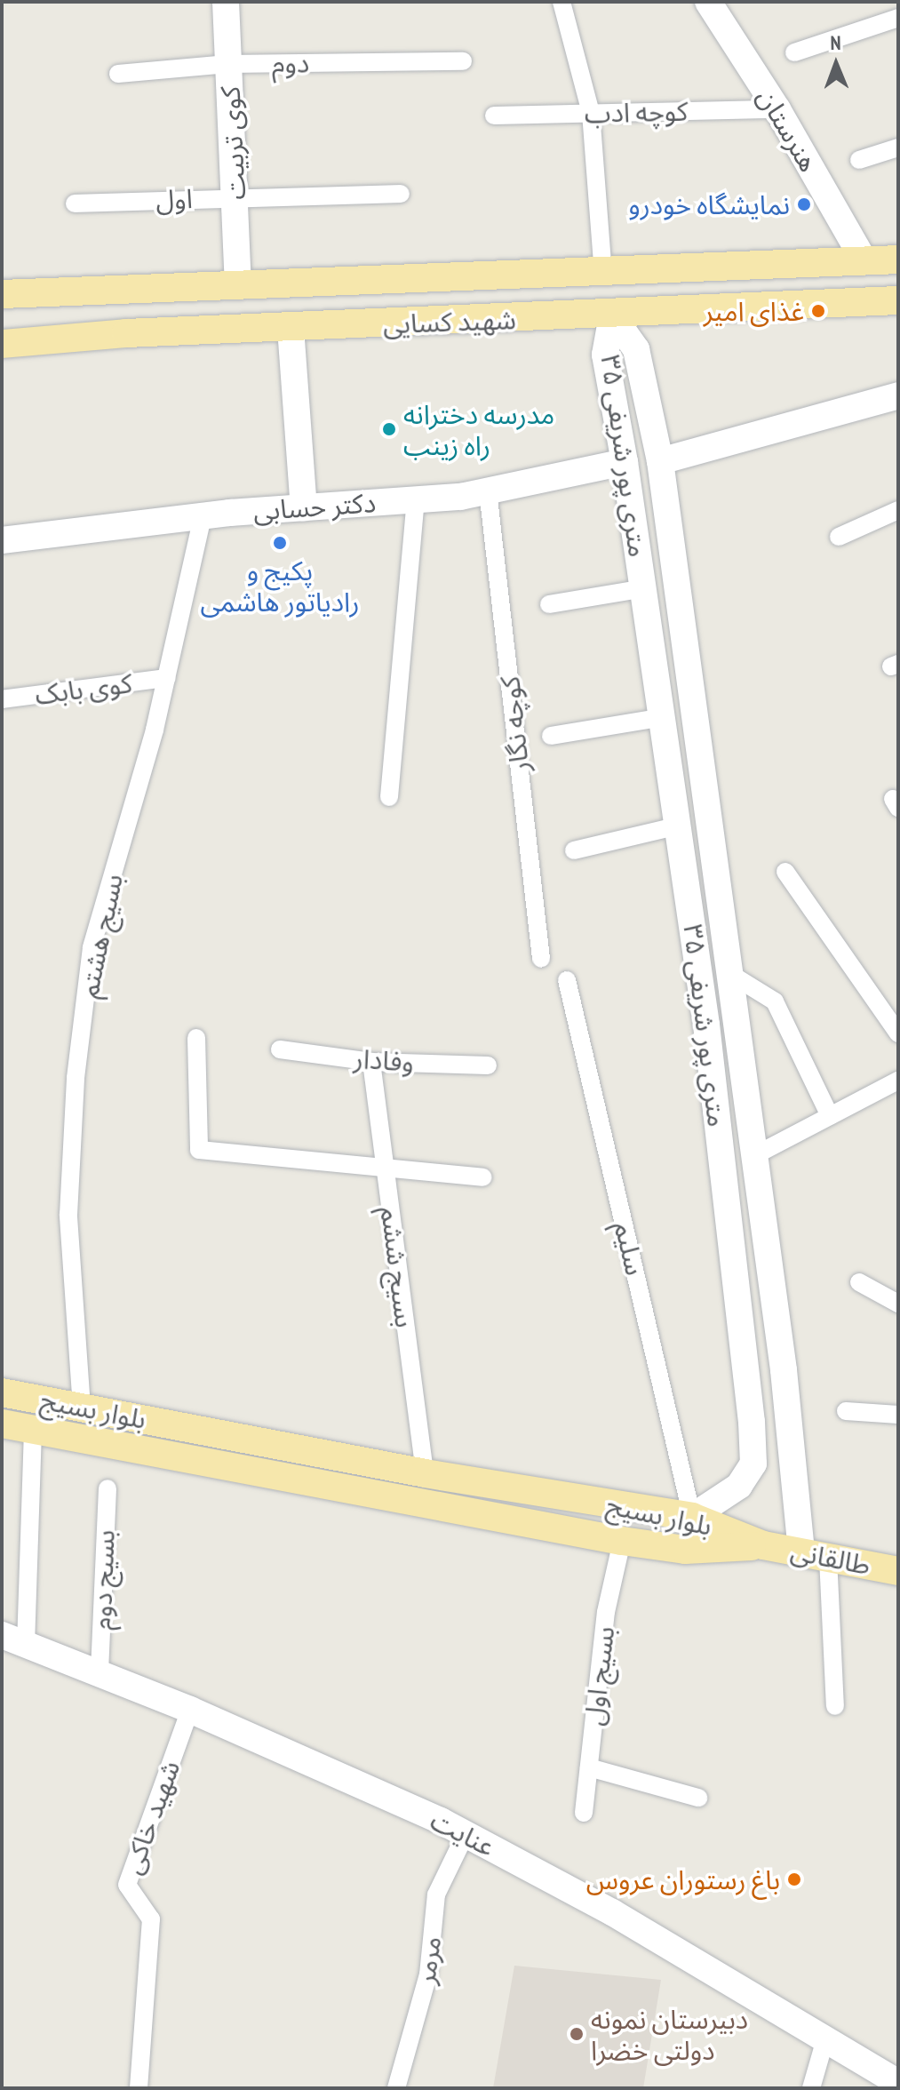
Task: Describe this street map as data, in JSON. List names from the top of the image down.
{
  "streets": {
    "main road": ["شهید کسایی", "بلوار بسیج", "طالقانی"],
    "street": [
      "دوم",
      "کوچه ادب",
      "هنرستان",
      "کوی تربیت",
      "اول",
      "۳۵ متری پور شریفی",
      "دکتر حسابی",
      "کوی بابک",
      "کوچه نگار",
      "بسیج هشتم",
      "وفادار",
      "سلیم",
      "بسیج ششم",
      "بسيج دوم",
      "بسیج اول",
      "شهید خاکی",
      "عنایت",
      "مرمر"
    ]
  },
  "crossings": [
    ["دوم", "کوی تربیت"],
    ["کوچه ادب", "هنرستان"],
    ["هنرستان", "شهید کسایی"],
    ["کوی تربیت", "اول"],
    ["کوی تربیت", "شهید کسایی"],
    ["شهید کسایی", "۳۵ متری پور شریفی"],
    ["۳۵ متری پور شریفی", "دکتر حسابی"],
    ["۳۵ متری پور شریفی", "سلیم"],
    ["۳۵ متری پور شریفی", "بلوار بسیج"],
    ["۳۵ متری پور شریفی", "طالقانی"],
    ["دکتر حسابی", "کوچه نگار"],
    ["دکتر حسابی", "بسیج هشتم"],
    ["کوی بابک", "بسیج هشتم"],
    ["بسیج هشتم", "بلوار بسیج"],
    ["وفادار", "بسیج ششم"],
    ["سلیم", "بلوار بسیج"],
    ["بسیج ششم", "بلوار بسیج"],
    ["بلوار بسیج", "طالقانی"],
    ["بلوار بسیج", "بسیج اول"],
    ["بسيج دوم", "عنایت"],
    ["شهید خاکی", "عنایت"],
    ["عنایت", "مرمر"]
  ],
  "places": [
    "نمایشگاه خودرو",
    "غذای امیر",
    "مدرسه دخترانه راه زینب",
    "پکیج و رادیاتور هاشمی",
    "باغ رستوران عروس",
    "دبیرستان نمونه دولتی خضرا"
  ],
  "north": "top"
}
